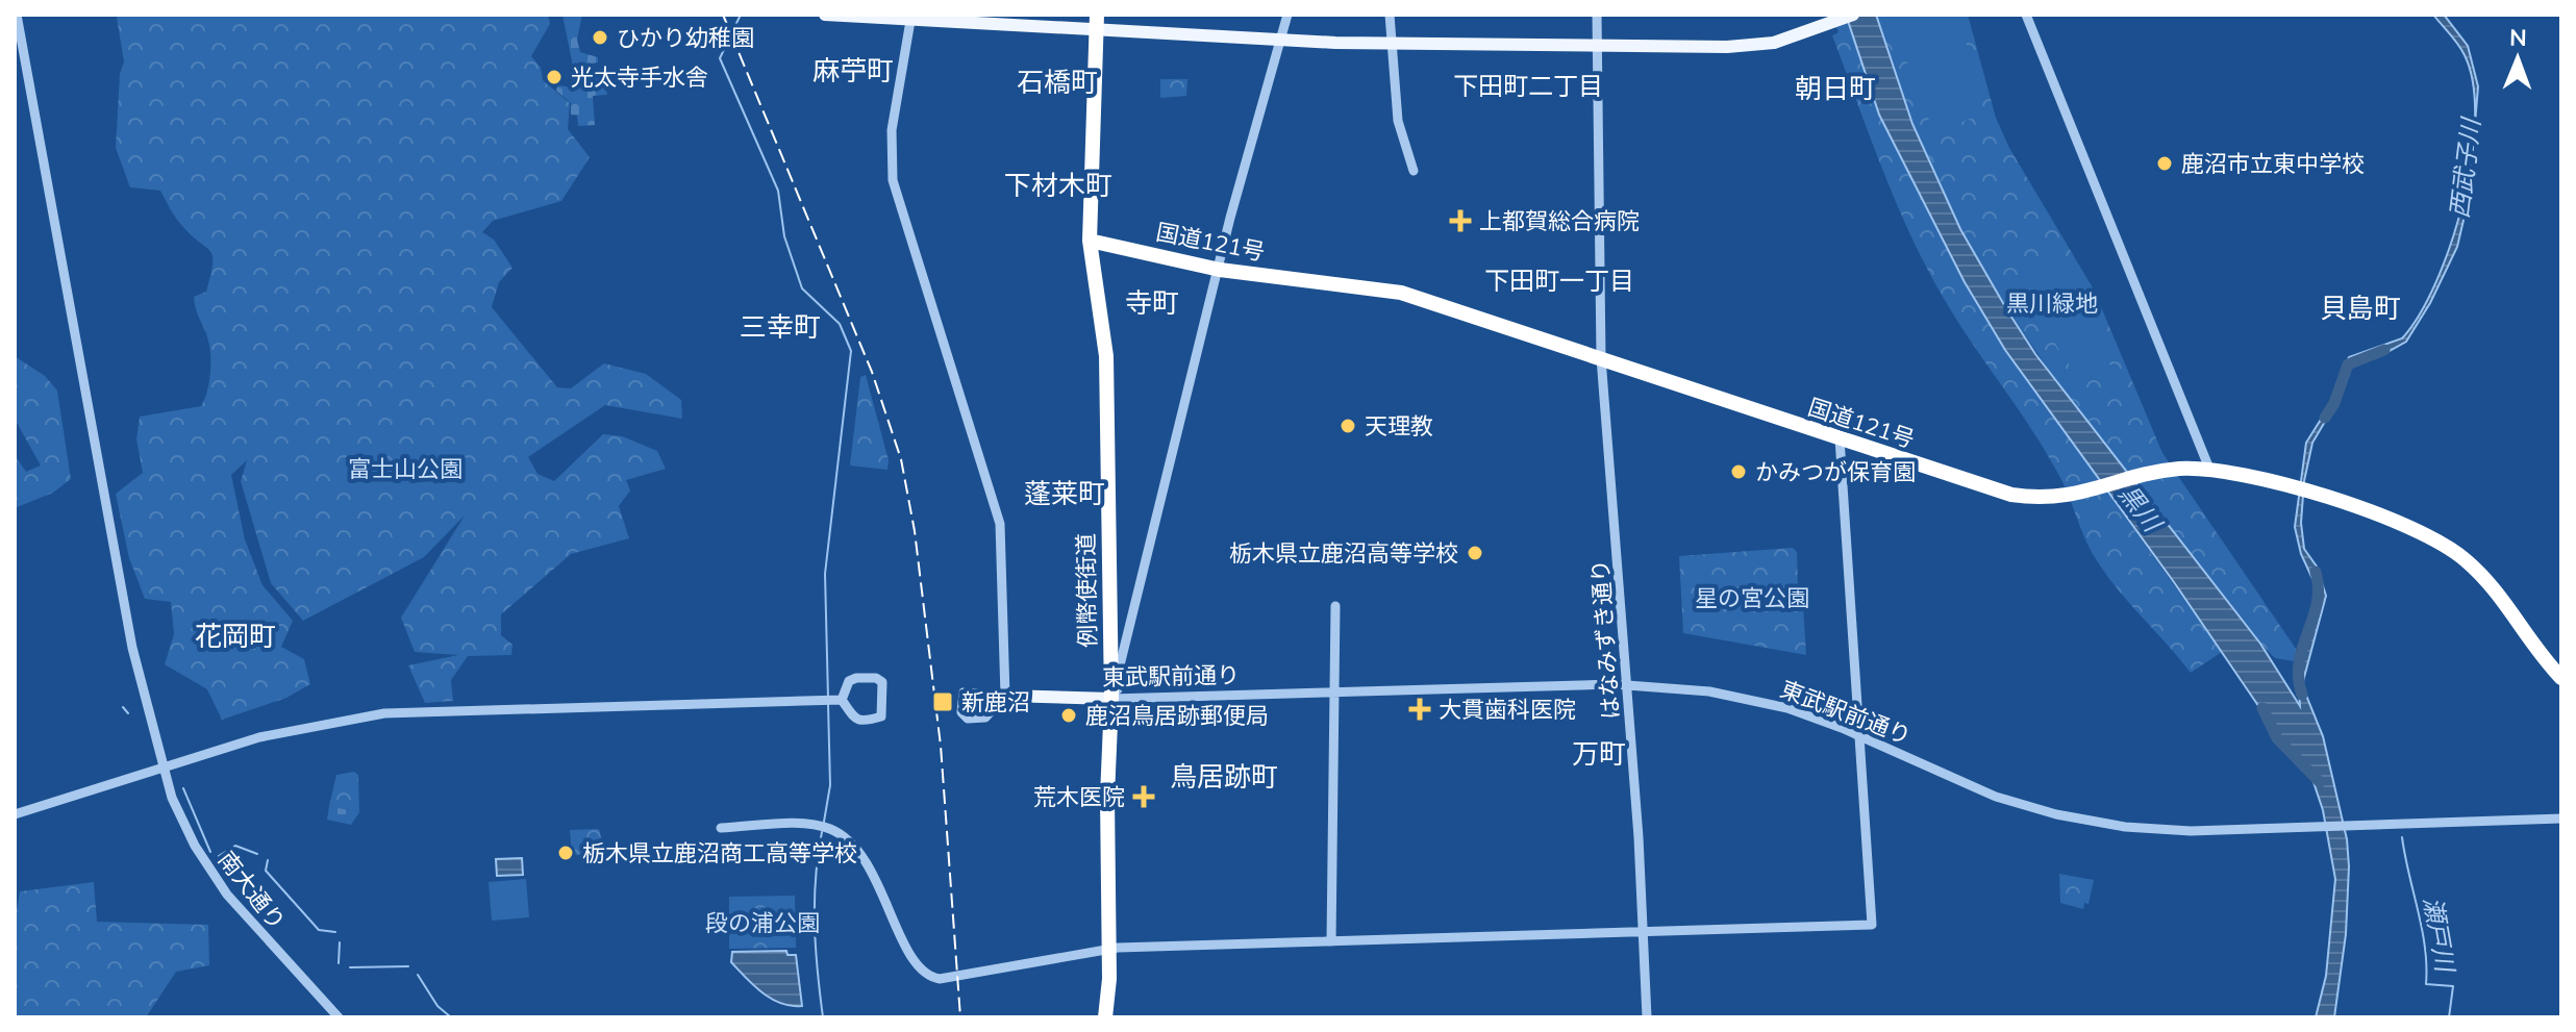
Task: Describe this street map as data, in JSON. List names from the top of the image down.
{
  "streets": {
    "highway": ["国道121号", "例幣使街道"],
    "main road": ["東武駅前通り"],
    "street": ["はなみずき通り", "南大通り"]
  },
  "crossings": [
    ["国道121号", "例幣使街道"],
    ["国道121号", "はなみずき通り"],
    ["例幣使街道", "東武駅前通り"],
    ["はなみずき通り", "東武駅前通り"]
  ],
  "districts": [
    "麻苧町",
    "石橋町",
    "下田町二丁目",
    "朝日町",
    "下材木町",
    "下田町一丁目",
    "寺町",
    "貝島町",
    "三幸町",
    "蓬莱町",
    "花岡町",
    "万町",
    "鳥居跡町"
  ],
  "water": ["西武子川", "黒川", "瀬戸川"],
  "parks": [
    "黒川緑地",
    "富士山公園",
    "星の宮公園",
    "段の浦公園"
  ],
  "places": {
    "other": [
      "ひかり幼稚園",
      "光太寺手水舎",
      "鹿沼市立東中学校",
      "天理教",
      "かみつが保育園",
      "栃木県立鹿沼高等学校",
      "鹿沼鳥居跡郵便局",
      "栃木県立鹿沼商工高等学校"
    ],
    "health": ["上都賀総合病院", "大貫歯科医院", "荒木医院"],
    "transit": ["新鹿沼"]
  },
  "north": "top"
}
